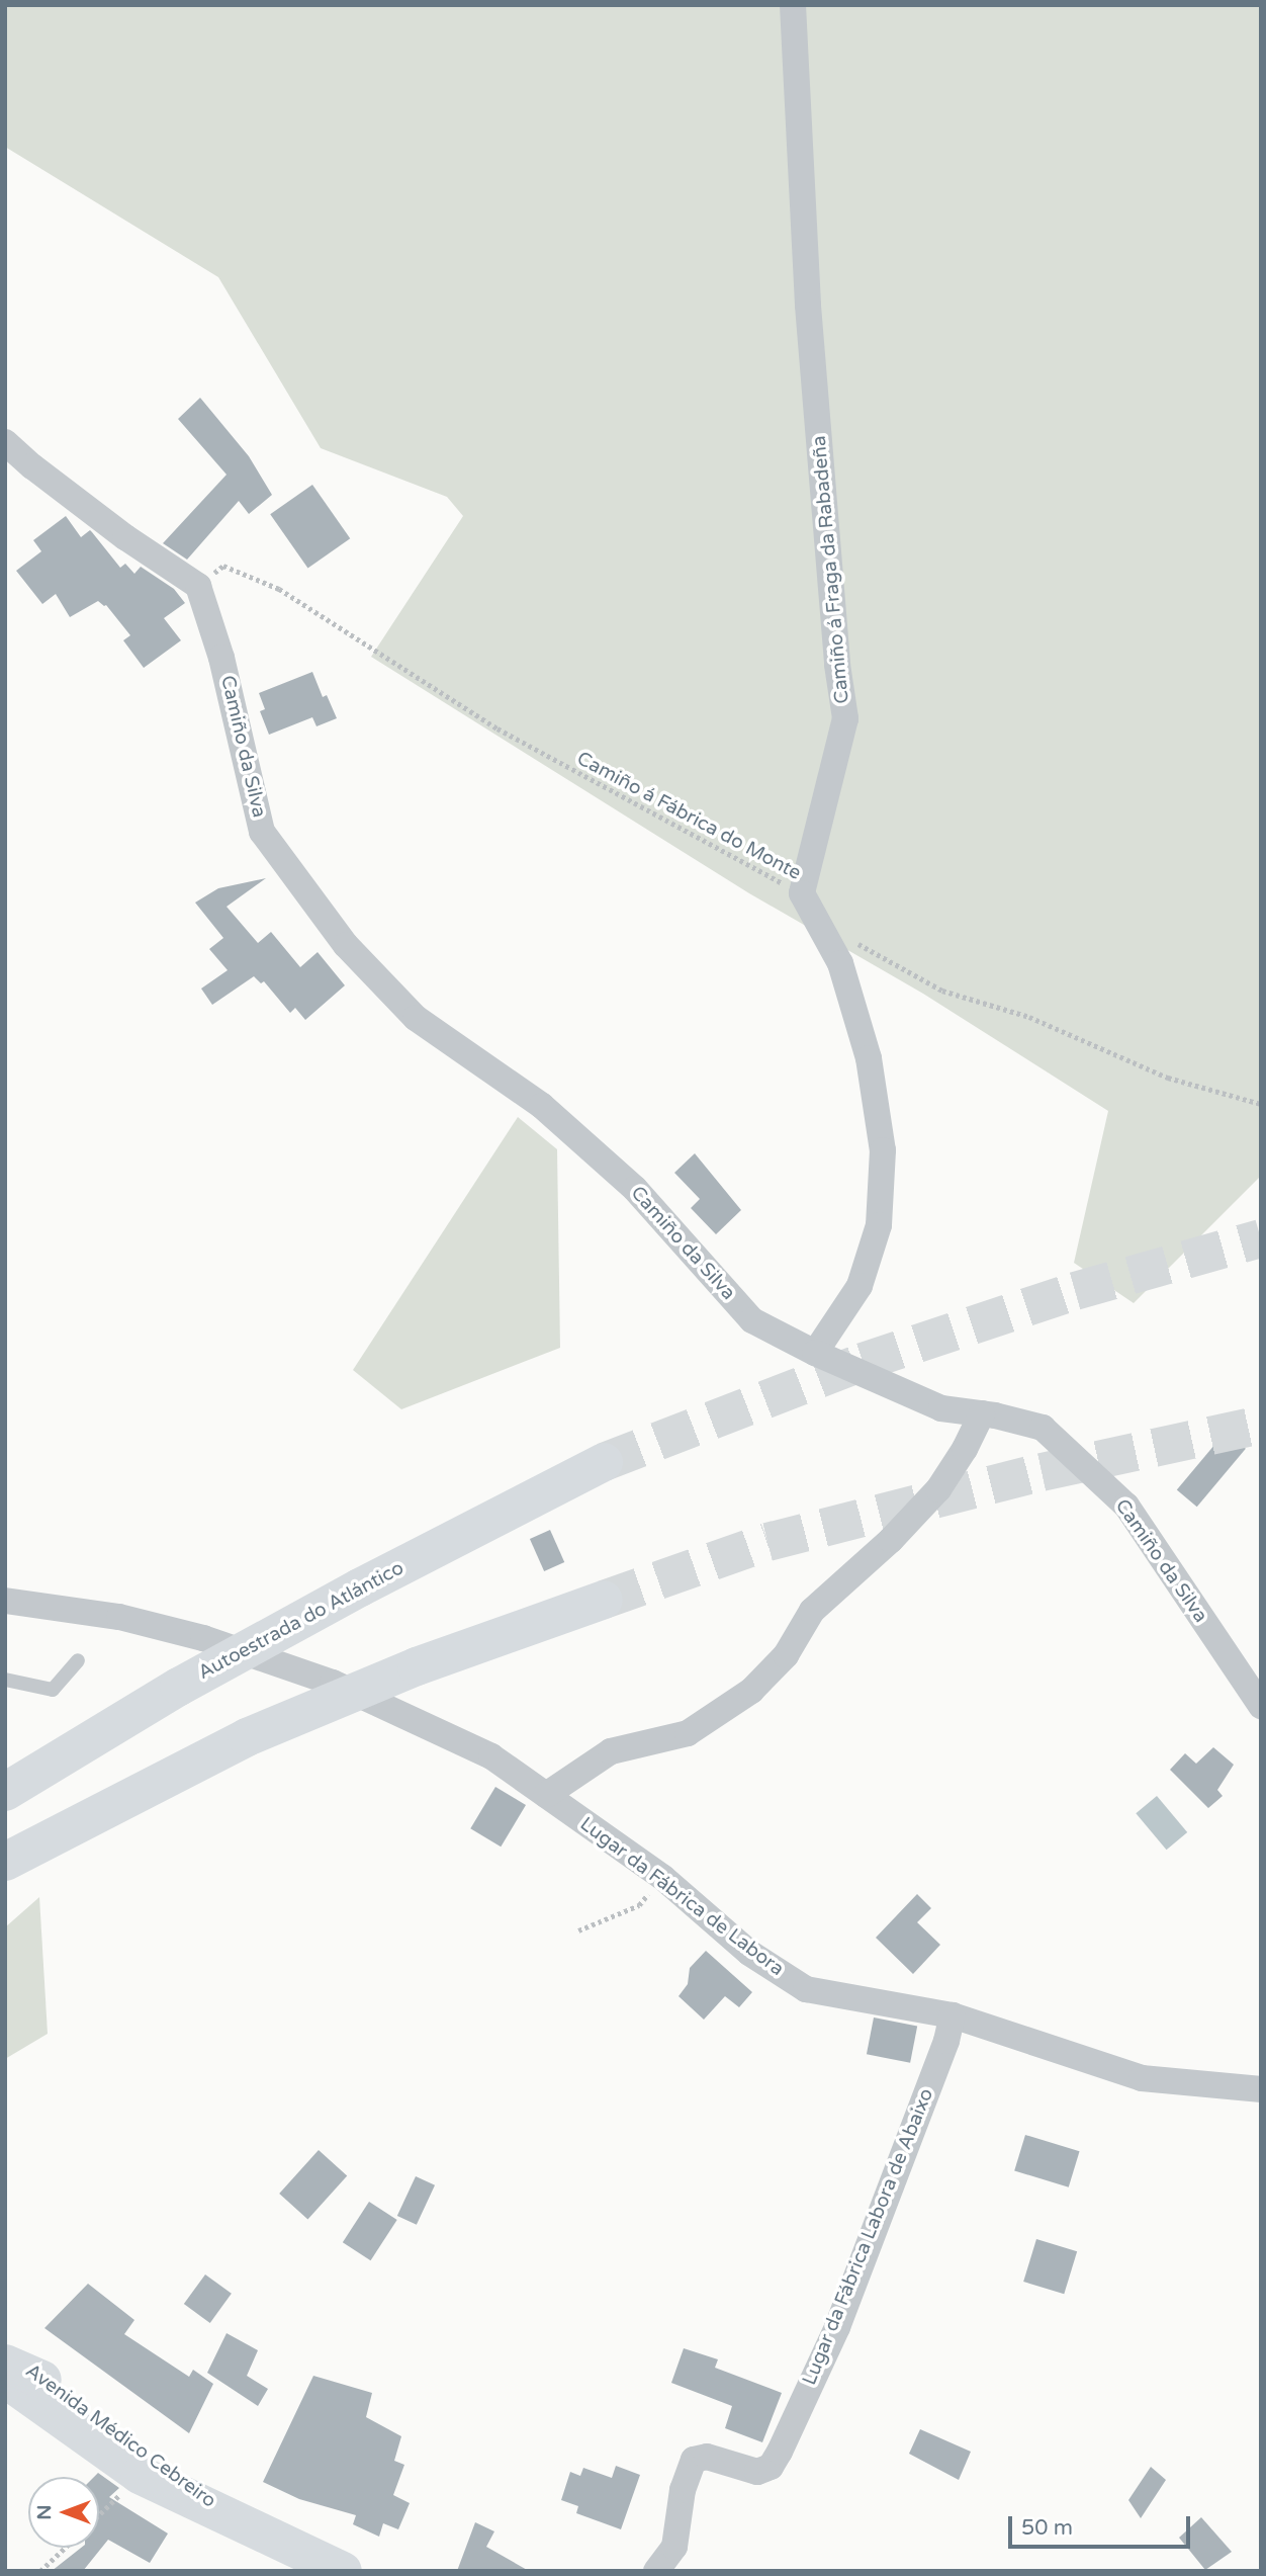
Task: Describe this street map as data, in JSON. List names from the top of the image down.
{
  "streets": {
    "main road": ["Autoestrada do Atlántico", "Avenida Médico Cebreiro"],
    "street": [
      "Camiño á Fraga da Rabadeña",
      "Camiño da Silva",
      "Lugar da Fábrica de Labora",
      "Lugar da Fábrica Labora de Abaixo"
    ],
    "path": ["Camiño á Fábrica do Monte"]
  },
  "crossings": [
    ["Camiño á Fraga da Rabadeña", "Camiño á Fábrica do Monte"],
    ["Camiño da Silva", "Camiño á Fábrica do Monte"],
    ["Lugar da Fábrica de Labora", "Lugar da Fábrica Labora de Abaixo"]
  ],
  "scale_bar": "50 m",
  "north": "left"
}
